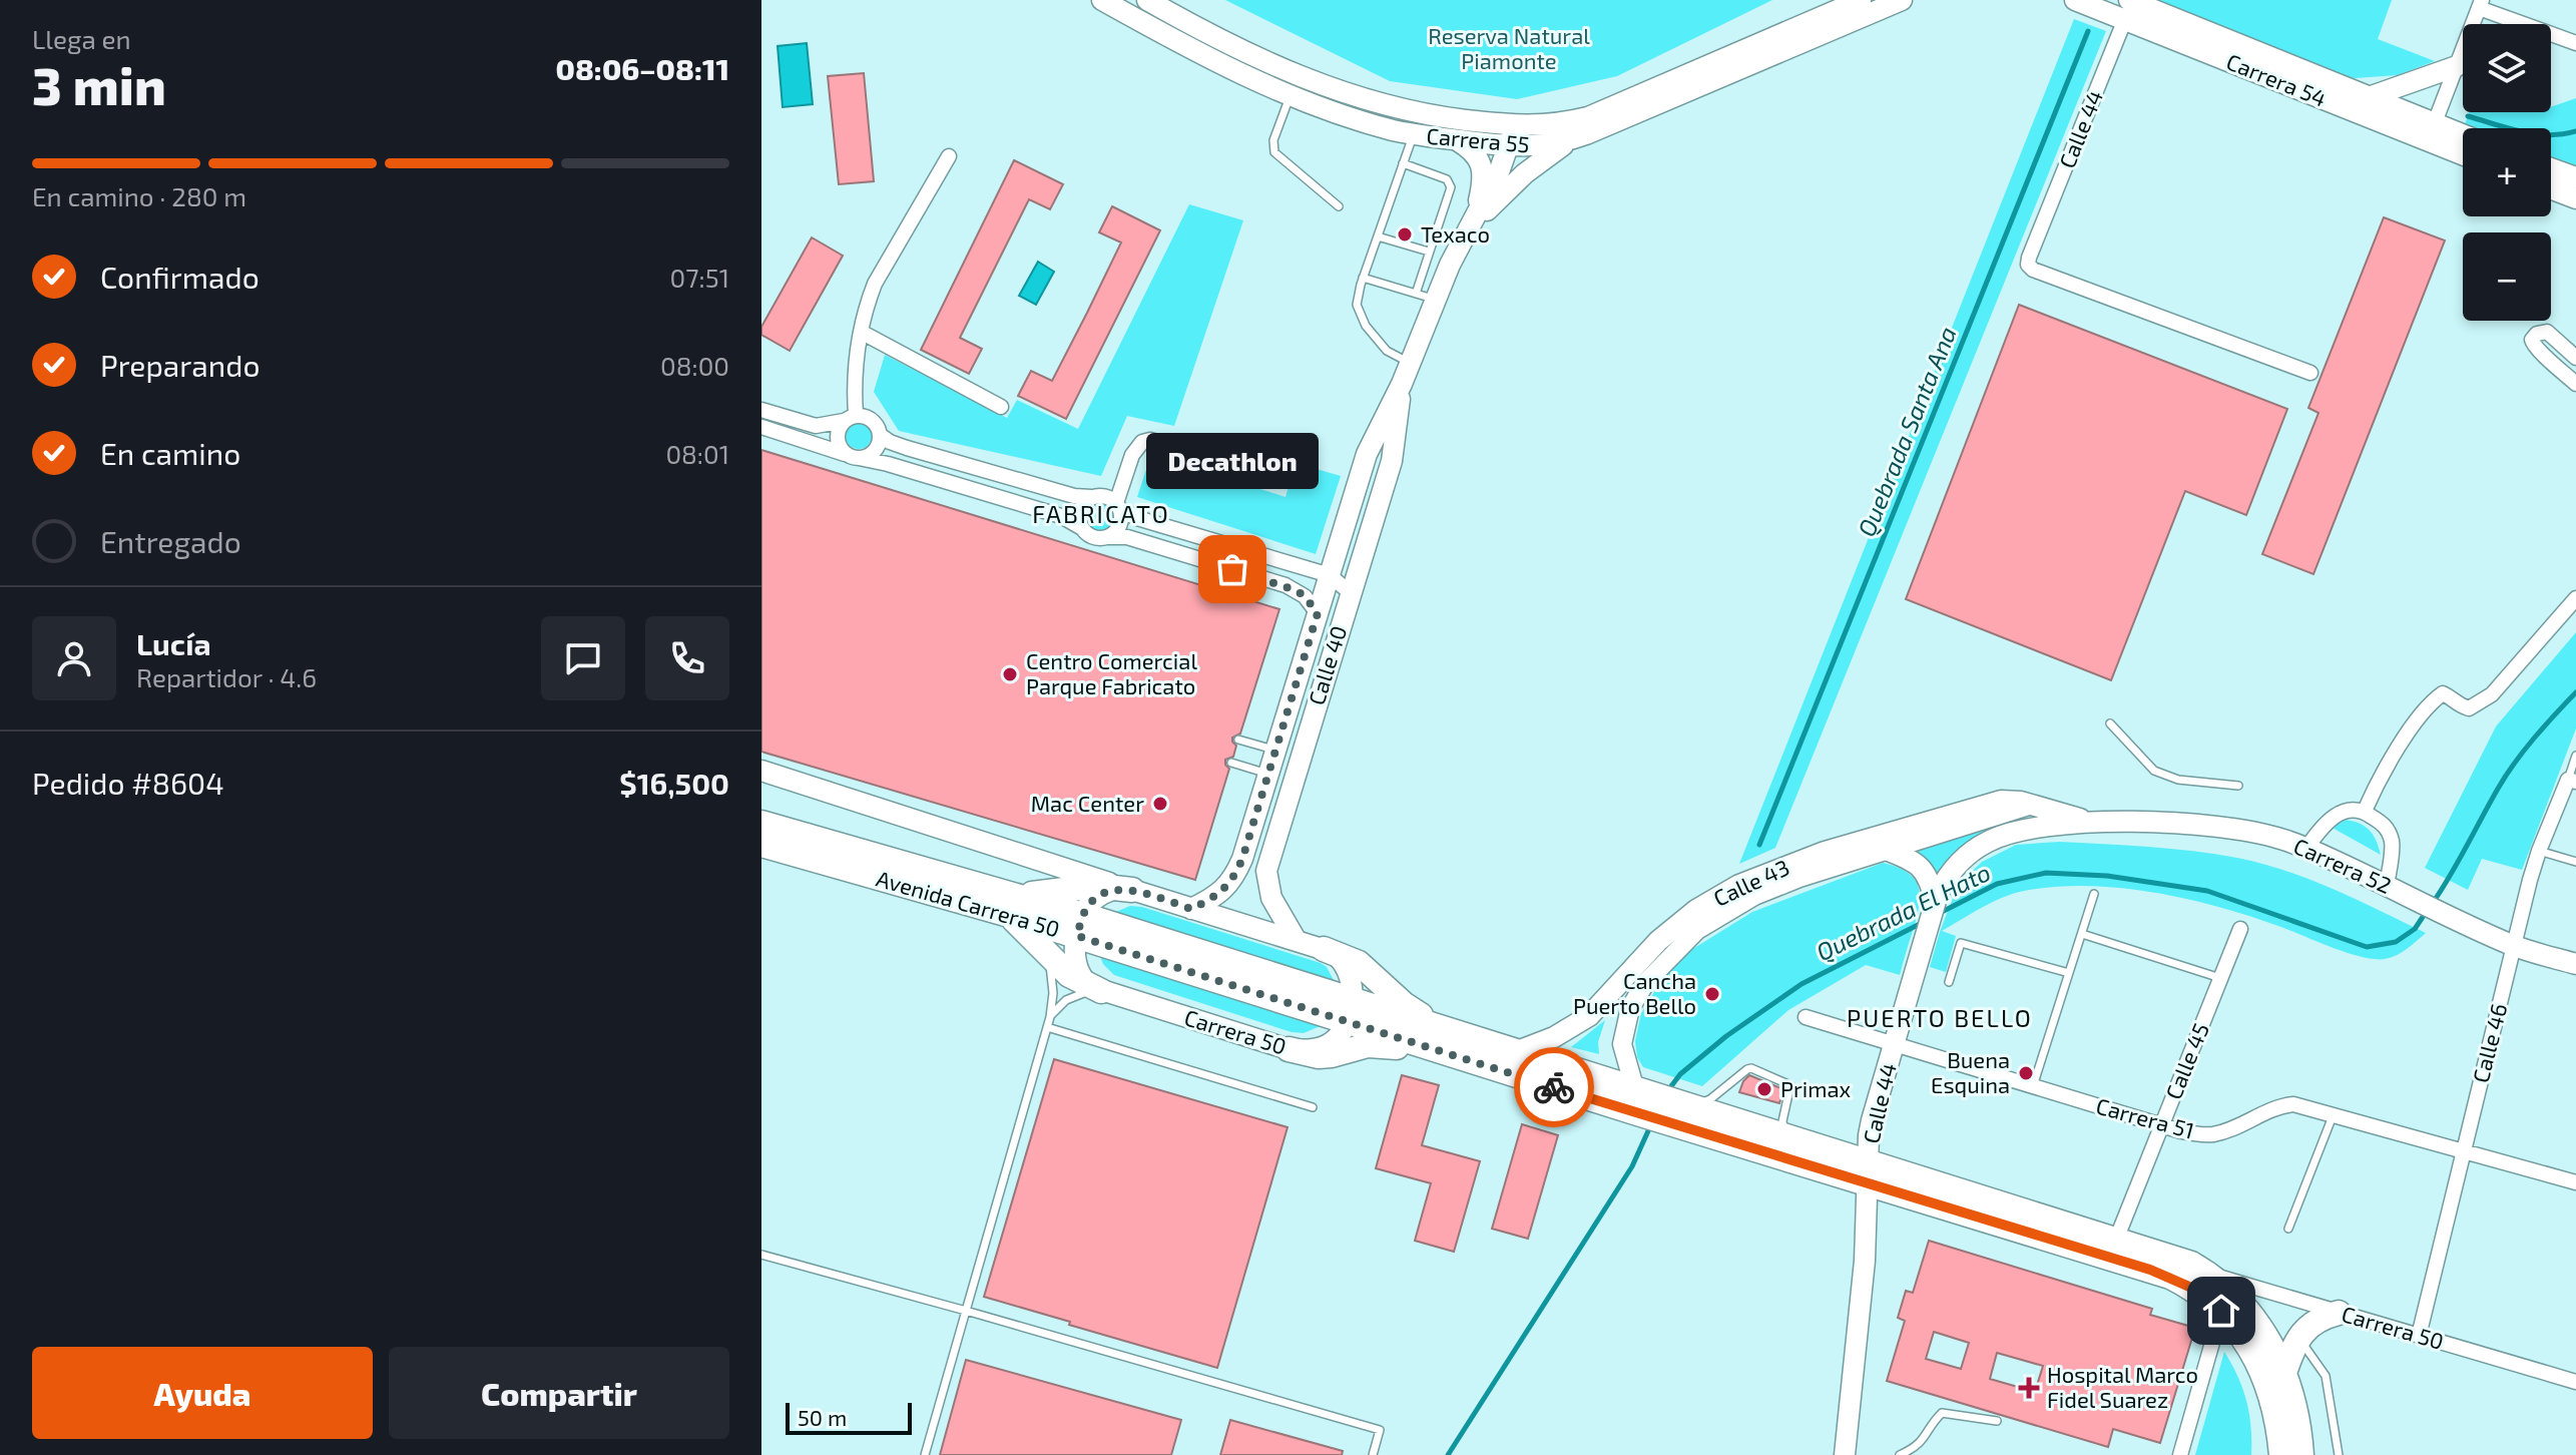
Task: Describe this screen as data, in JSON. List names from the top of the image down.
{
  "streets": {
    "main road": [
      "Carrera 54",
      "Calle 44",
      "Carrera 55",
      "Calle 40",
      "Carrera 52",
      "Calle 43",
      "Avenida Carrera 50",
      "Carrera 50"
    ],
    "street": ["Calle 46", "Calle 45", "Carrera 51"]
  },
  "crossings": [
    ["Carrera 54", "Calle 44"],
    ["Calle 44", "Carrera 52"],
    ["Calle 44", "Calle 43"],
    ["Calle 44", "Avenida Carrera 50"],
    ["Calle 44", "Carrera 51"],
    ["Carrera 55", "Calle 40"],
    ["Carrera 52", "Calle 43"],
    ["Carrera 52", "Calle 46"],
    ["Calle 43", "Avenida Carrera 50"],
    ["Avenida Carrera 50", "Carrera 50"],
    ["Avenida Carrera 50", "Calle 45"],
    ["Carrera 50", "Calle 46"],
    ["Calle 46", "Carrera 51"],
    ["Calle 45", "Carrera 51"]
  ],
  "districts": ["FABRICATO", "PUERTO BELLO"],
  "water": ["Quebrada Santa Ana", "Quebrada El Hato"],
  "parks": ["Reserva Natural Piamonte"],
  "places": {
    "other": [
      "Texaco",
      "Decathlon",
      "Centro Comercial Parque Fabricato",
      "Mac Center",
      "Cancha Puerto Bello",
      "Buena Esquina",
      "Primax"
    ],
    "health": ["Hospital Marco Fidel Suarez"]
  },
  "scale_bar": "50 m",
  "page": {
    "heading": ["3 min", "Llega en", "08:06–08:11"],
    "panel": [
      "Lucía",
      "Repartidor · 4.6",
      "Pedido #8604",
      "$16,500"
    ],
    "map_buttons": ["+", "−"],
    "bar": "En camino · 280 m",
    "list": [
      ["Confirmado", "07:51"],
      ["Preparando", "08:00"],
      ["En camino", "08:01"],
      "Entregado"
    ],
    "bubble": "Decathlon",
    "buttons": ["Ayuda", "Compartir"],
    "scale": "50 m"
  }
}
